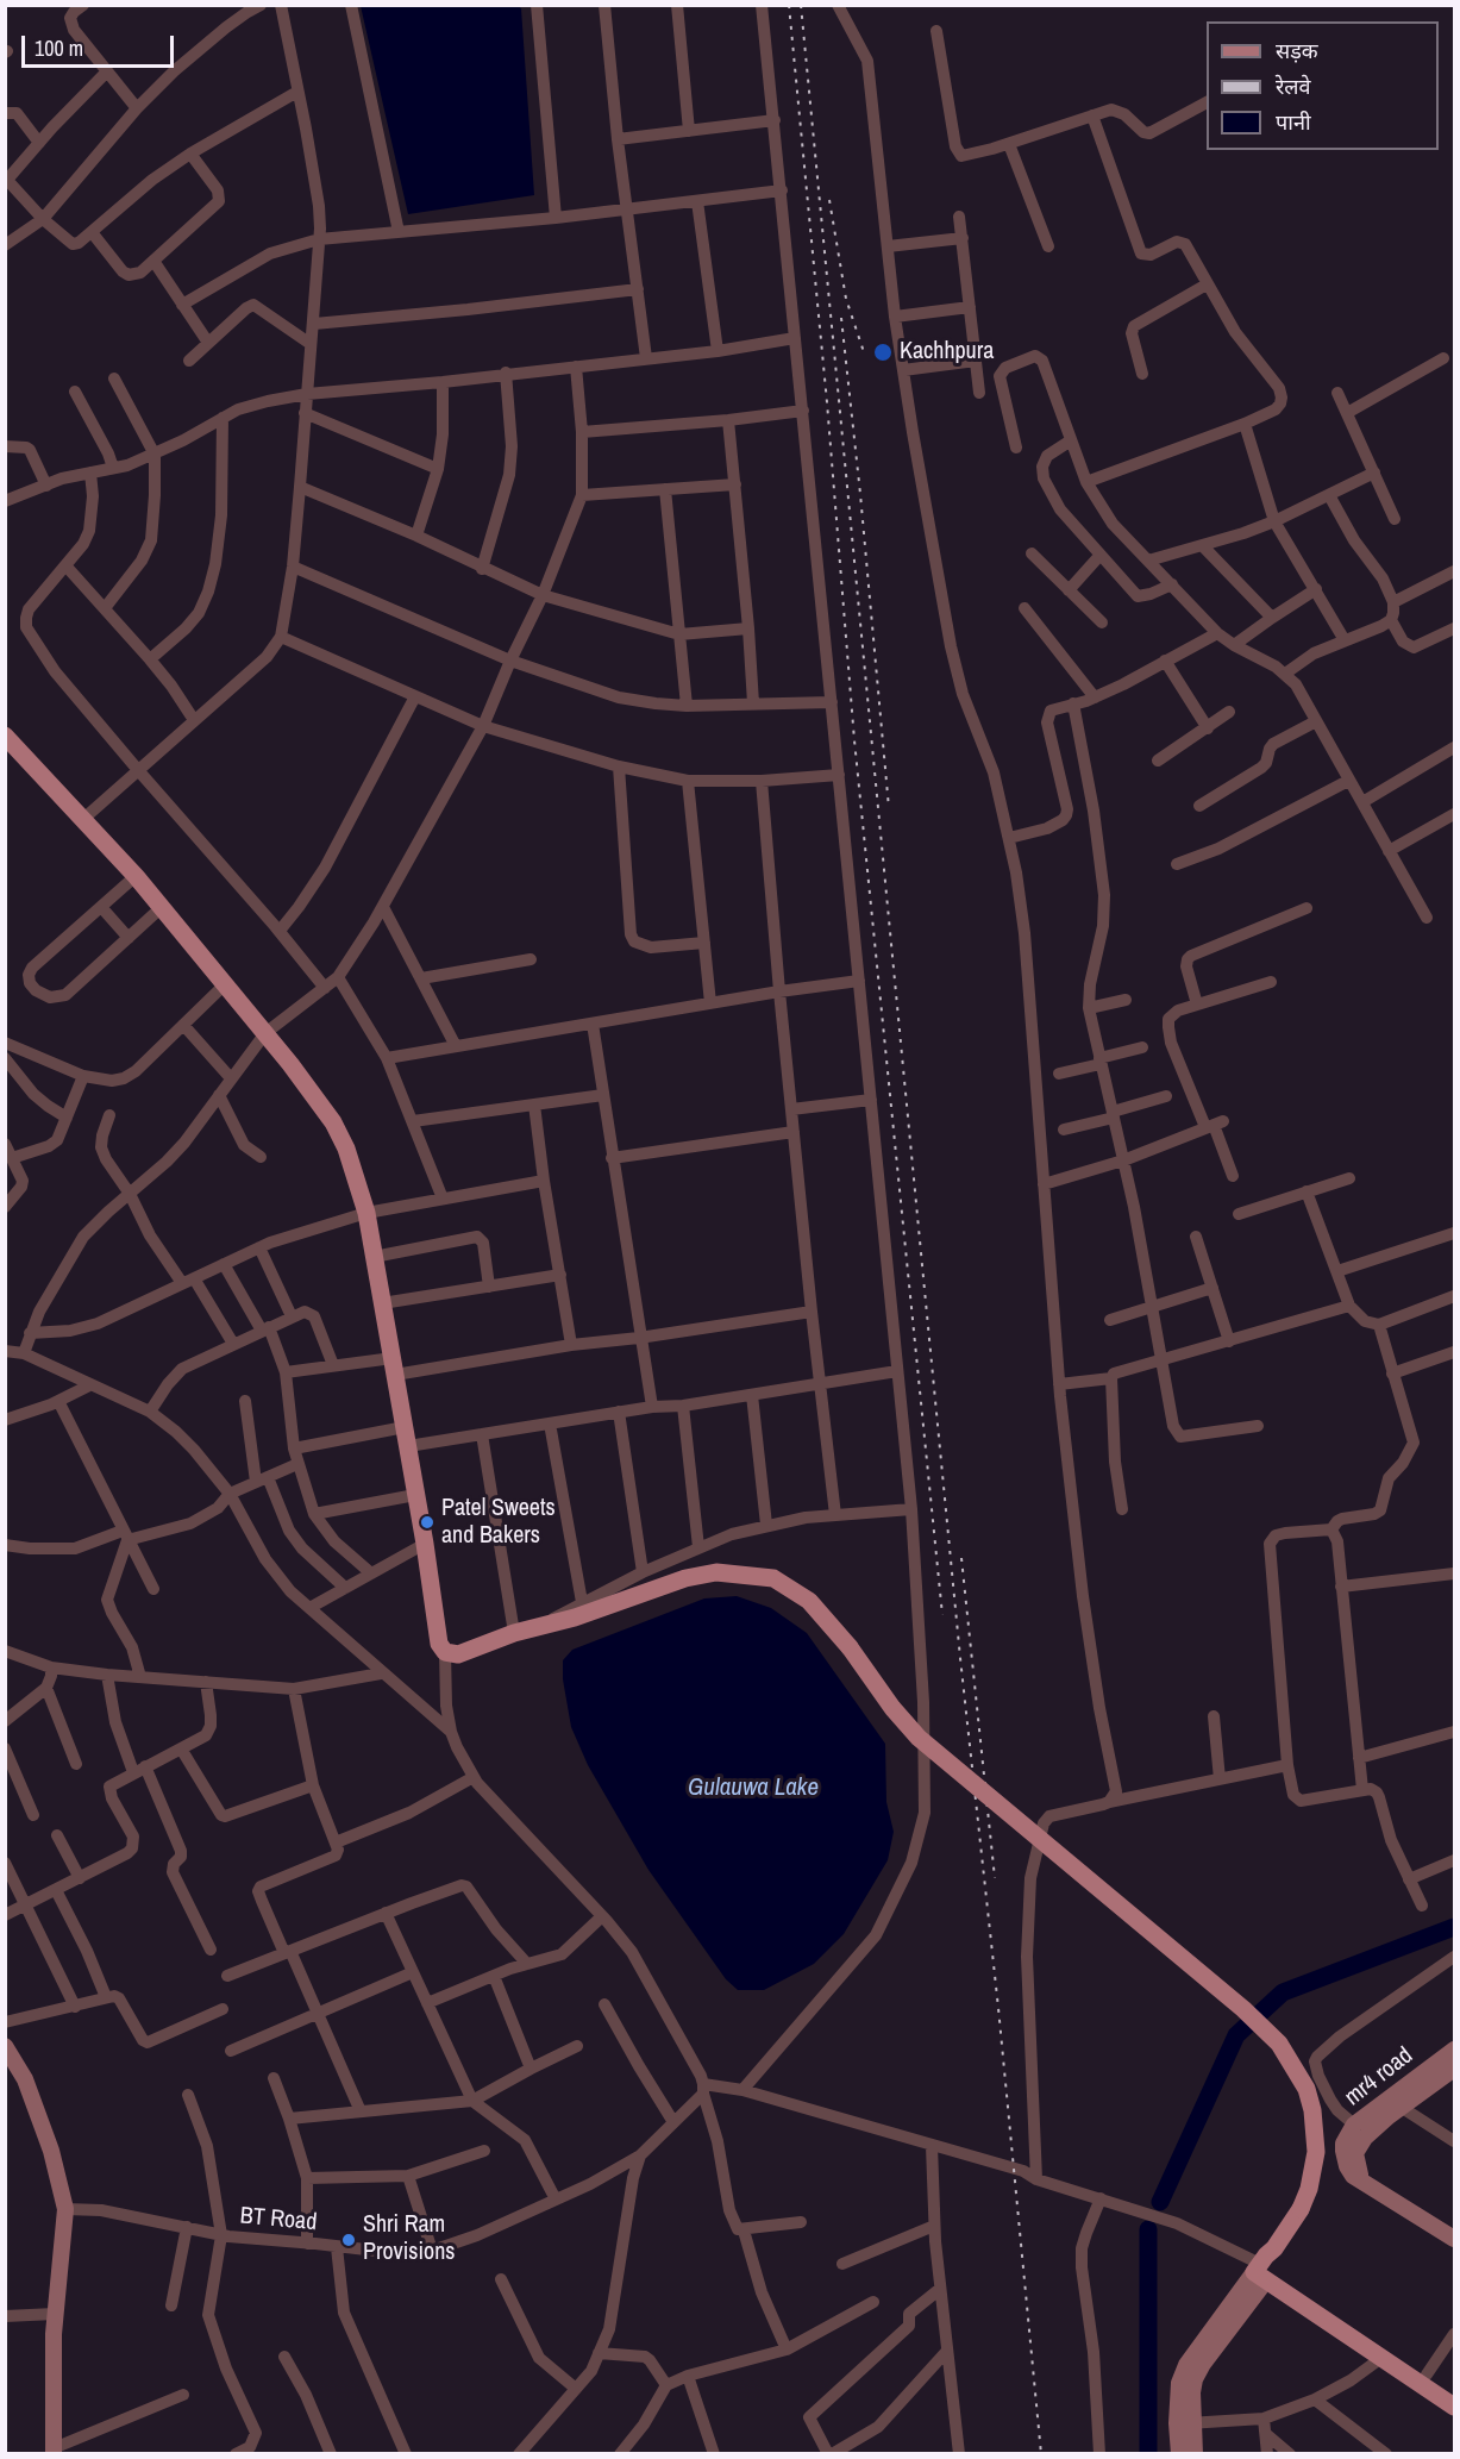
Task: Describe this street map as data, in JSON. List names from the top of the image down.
{
  "streets": {
    "street": ["mr4 road", "BT Road"]
  },
  "water": ["Gulauwa Lake"],
  "places": ["Kachhpura", "Patel Sweets and Bakers", "Shri Ram Provisions"],
  "legend": ["सड़क", "रेलवे", "पानी"],
  "scale_bar": "100 m"
}
